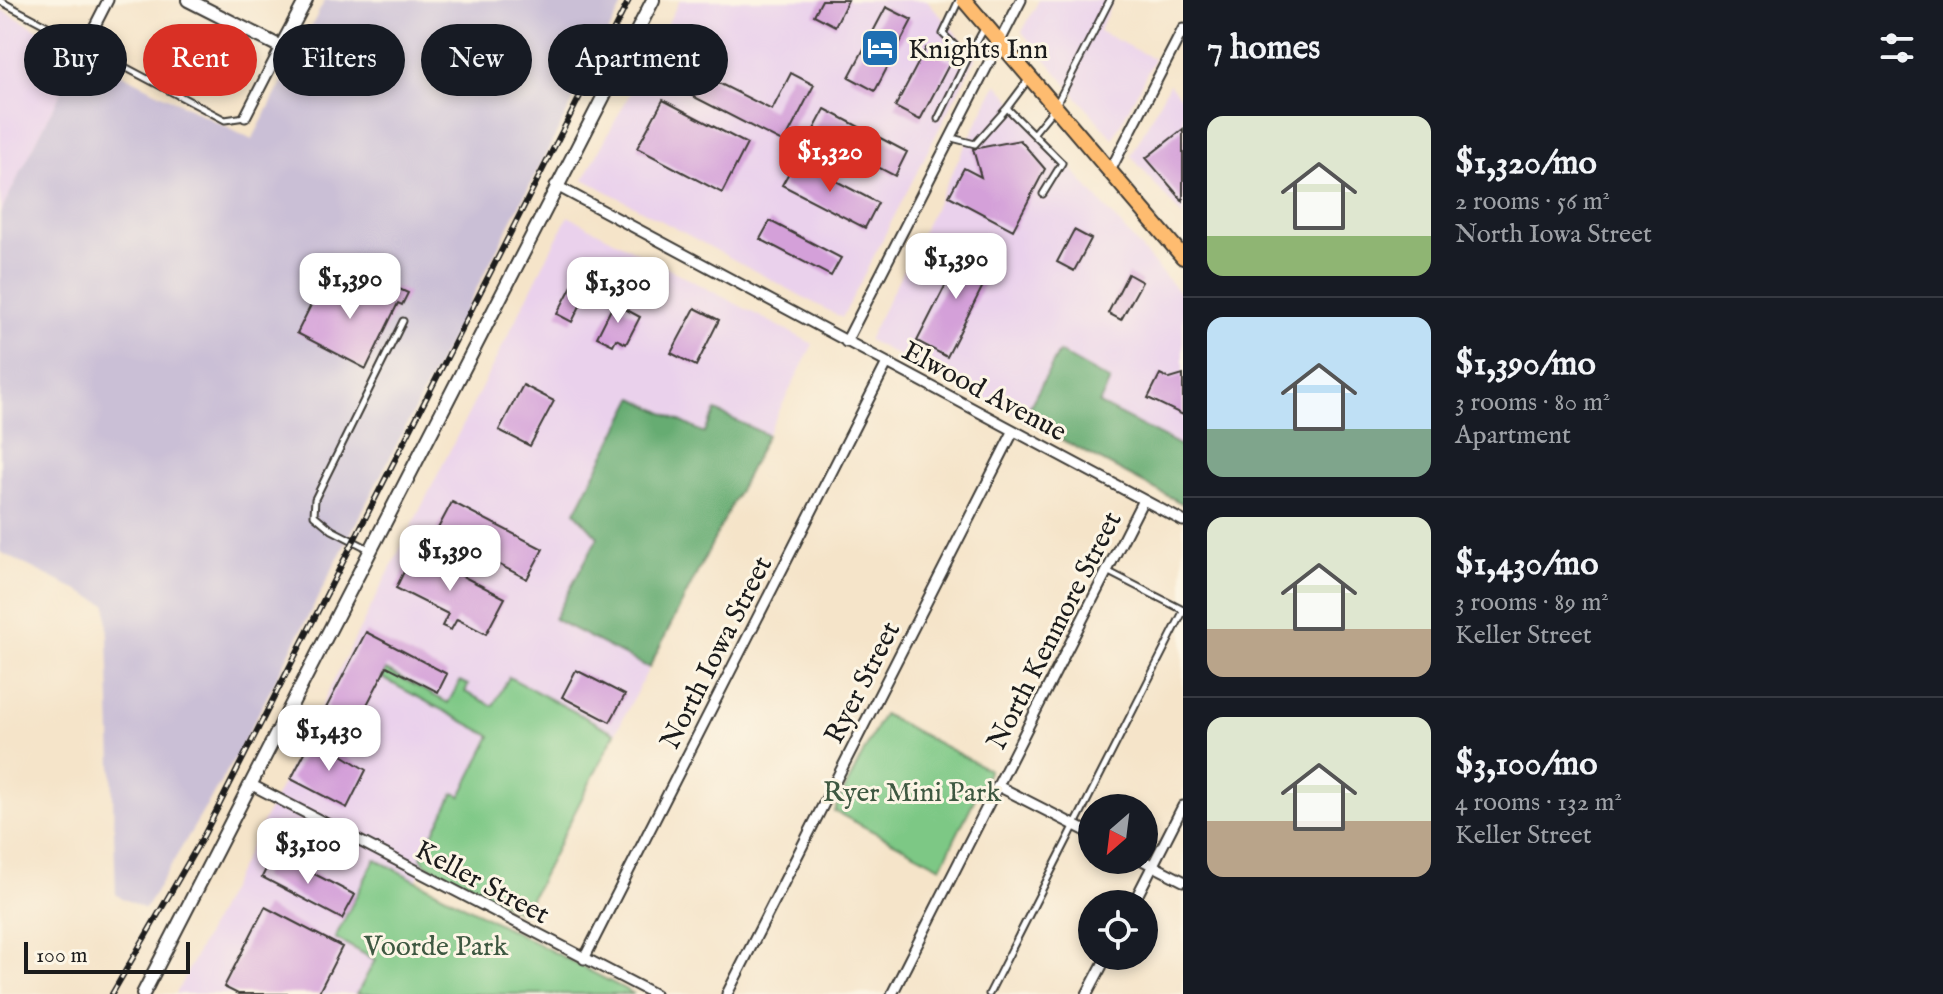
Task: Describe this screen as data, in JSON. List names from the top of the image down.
{
  "streets": {
    "street": [
      "Elwood Avenue",
      "North Kenmore Street",
      "North Iowa Street",
      "Ryer Street",
      "Keller Street"
    ]
  },
  "crossings": [
    ["Elwood Avenue", "North Kenmore Street"],
    ["Elwood Avenue", "North Iowa Street"],
    ["Elwood Avenue", "Ryer Street"],
    ["North Iowa Street", "Keller Street"]
  ],
  "parks": ["Ryer Mini Park", "Voorde Park"],
  "places": {
    "hotel": ["Knights Inn"]
  },
  "scale_bar": "100 m",
  "north": "bottom left",
  "page": {
    "heading": "7 homes",
    "chip": [
      "Buy",
      "Rent",
      "Filters",
      "New",
      "Apartment"
    ],
    "list": [
      {
        "name": "$1,320/mo",
        "note": "2 rooms · 56 m² · North Iowa Street"
      },
      {
        "name": "$1,390/mo",
        "note": "3 rooms · 80 m² · Apartment"
      },
      {
        "name": "$1,430/mo",
        "note": "3 rooms · 89 m² · Keller Street"
      },
      {
        "name": "$3,100/mo",
        "note": "4 rooms · 132 m² · Keller Street"
      }
    ],
    "price": [
      "$1,320",
      "$1,390",
      "$1,390",
      "$1,300",
      "$1,390",
      "$1,430",
      "$3,100"
    ],
    "scale": "100 m"
  }
}
